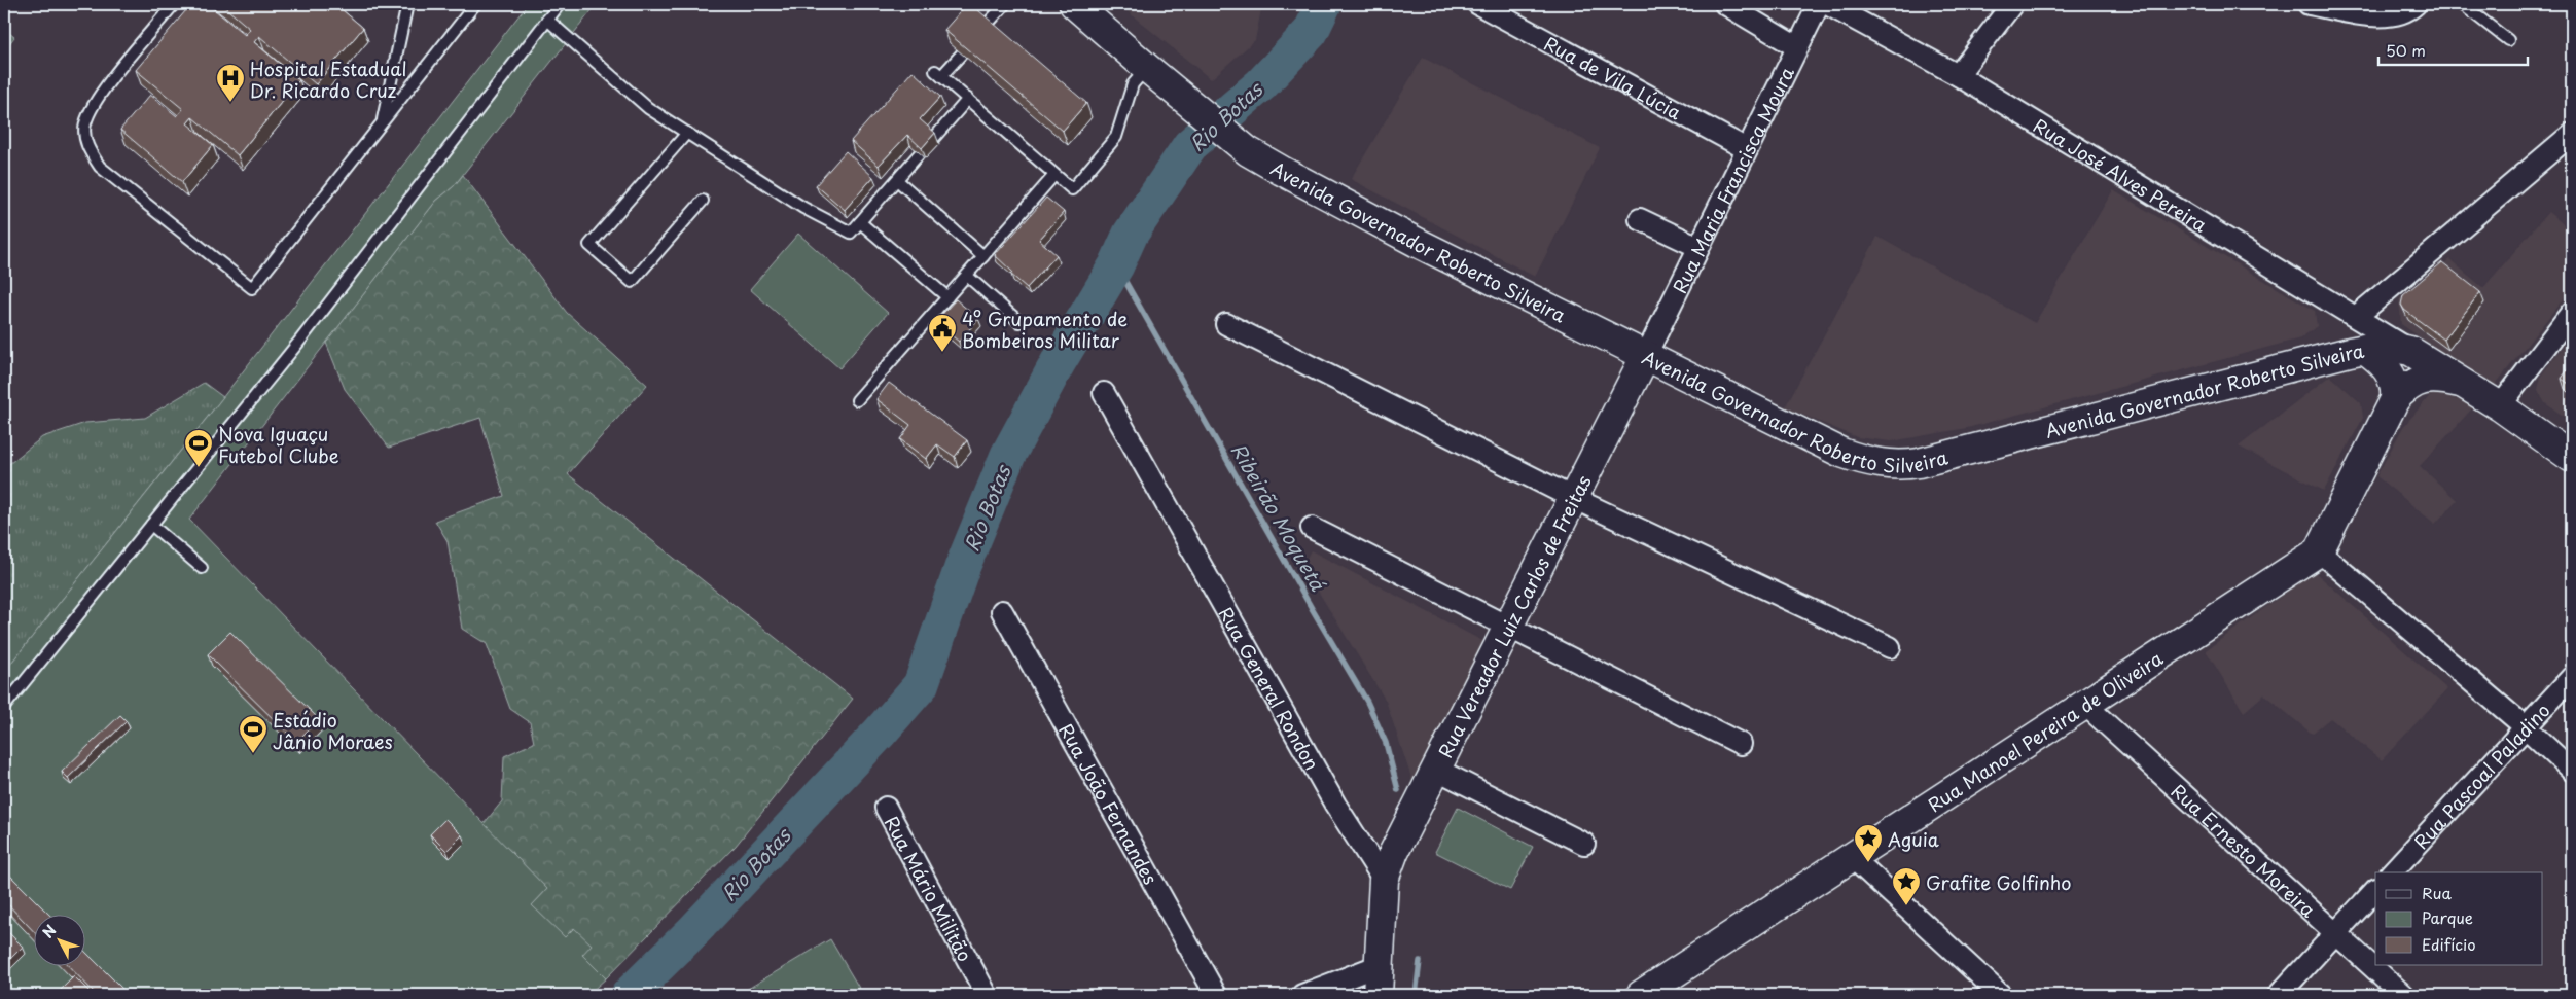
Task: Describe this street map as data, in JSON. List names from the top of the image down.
{
  "streets": {
    "main road": ["Avenida Governador Roberto Silveira", "Rua Vereador Luiz Carlos de Freitas", "Rua Manoel Pereira de Oliveira"],
    "street": [
      "Rua de Vila Lúcia",
      "Rua José Alves Pereira",
      "Rua Maria Francisca Moura",
      "Rua General Rondon",
      "Rua Pascoal Paladino",
      "Rua João Fernandes",
      "Rua Ernesto Moreira",
      "Rua Mário Militão"
    ]
  },
  "crossings": [
    ["Rua de Vila Lúcia", "Rua Maria Francisca Moura"],
    ["Rua José Alves Pereira", "Avenida Governador Roberto Silveira"],
    ["Rua Maria Francisca Moura", "Avenida Governador Roberto Silveira"],
    ["Rua Maria Francisca Moura", "Rua Vereador Luiz Carlos de Freitas"],
    ["Avenida Governador Roberto Silveira", "Rua Vereador Luiz Carlos de Freitas"],
    ["Rua Vereador Luiz Carlos de Freitas", "Rua General Rondon"],
    ["Rua Manoel Pereira de Oliveira", "Rua Ernesto Moreira"]
  ],
  "water": ["Rio Botas", "Ribeirão Moquetá"],
  "places": {
    "hospital": ["Hospital Estadual Dr. Ricardo Cruz"],
    "public building": ["4º Grupamento de Bombeiros Militar"],
    "sports": ["Nova Iguaçu Futebol Clube", "Estádio Jânio Moraes"],
    "place": ["Aguia", "Grafite Golfinho"]
  },
  "legend": ["Rua", "Parque", "Edifício"],
  "scale_bar": "50 m",
  "north": "top left"
}
